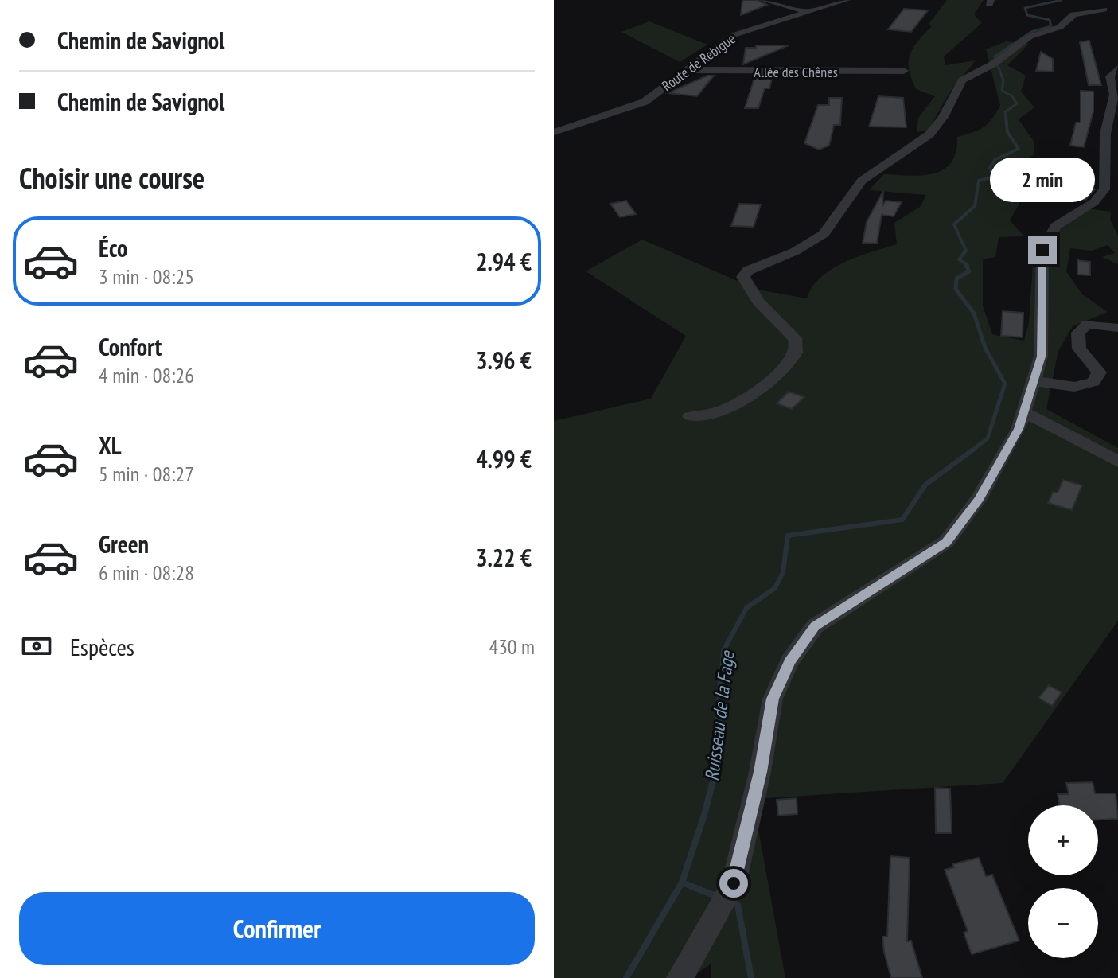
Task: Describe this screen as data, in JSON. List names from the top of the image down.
{
  "streets": {
    "street": ["Route de Rebigue", "Allée des Chênes"]
  },
  "crossings": [
    ["Route de Rebigue", "Allée des Chênes"]
  ],
  "water": ["Ruisseau de la Fage"],
  "page": {
    "banner": ["Chemin de Savignol", "Chemin de Savignol"],
    "heading": "Choisir une course",
    "bubble": "2 min",
    "list": [
      {
        "name": "Éco",
        "note": "3 min · 08:25",
        "value": "2.94 €"
      },
      {
        "name": "Confort",
        "note": "4 min · 08:26",
        "value": "3.96 €"
      },
      {
        "name": "XL",
        "note": "5 min · 08:27",
        "value": "4.99 €"
      },
      {
        "name": "Green",
        "note": "6 min · 08:28",
        "value": "3.22 €"
      }
    ],
    "pay": ["Espèces", "430 m"],
    "map_buttons": ["+", "−"],
    "buttons": "Confirmer"
  }
}
